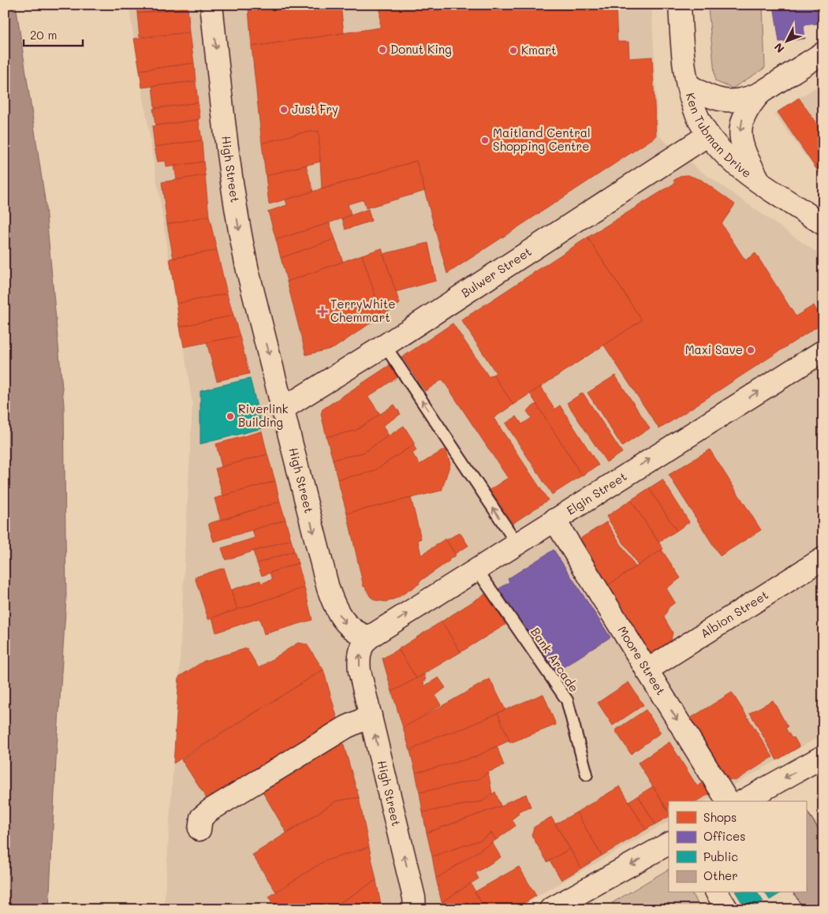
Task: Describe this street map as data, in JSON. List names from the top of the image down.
{
  "streets": {
    "street": [
      "Ken Tubman Drive",
      "High Street",
      "Bulwer Street",
      "Elgin Street",
      "Albion Street",
      "Moore Street"
    ],
    "lane": ["Bank Arcade"]
  },
  "crossings": [
    ["Ken Tubman Drive", "Bulwer Street"],
    ["High Street", "Bulwer Street"],
    ["High Street", "Elgin Street"],
    ["Elgin Street", "Bank Arcade"],
    ["Elgin Street", "Moore Street"],
    ["Albion Street", "Moore Street"]
  ],
  "one_way": ["Elgin Street", "Moore Street"],
  "places": {
    "other": [
      "Donut King",
      "Kmart",
      "Just Fry",
      "Maitland Central Shopping Centre",
      "Maxi Save",
      "Riverlink Building"
    ],
    "health": ["TerryWhite Chemmart"]
  },
  "legend": [
    "Shops",
    "Offices",
    "Public",
    "Other"
  ],
  "scale_bar": "20 m",
  "north": "bottom left"
}
